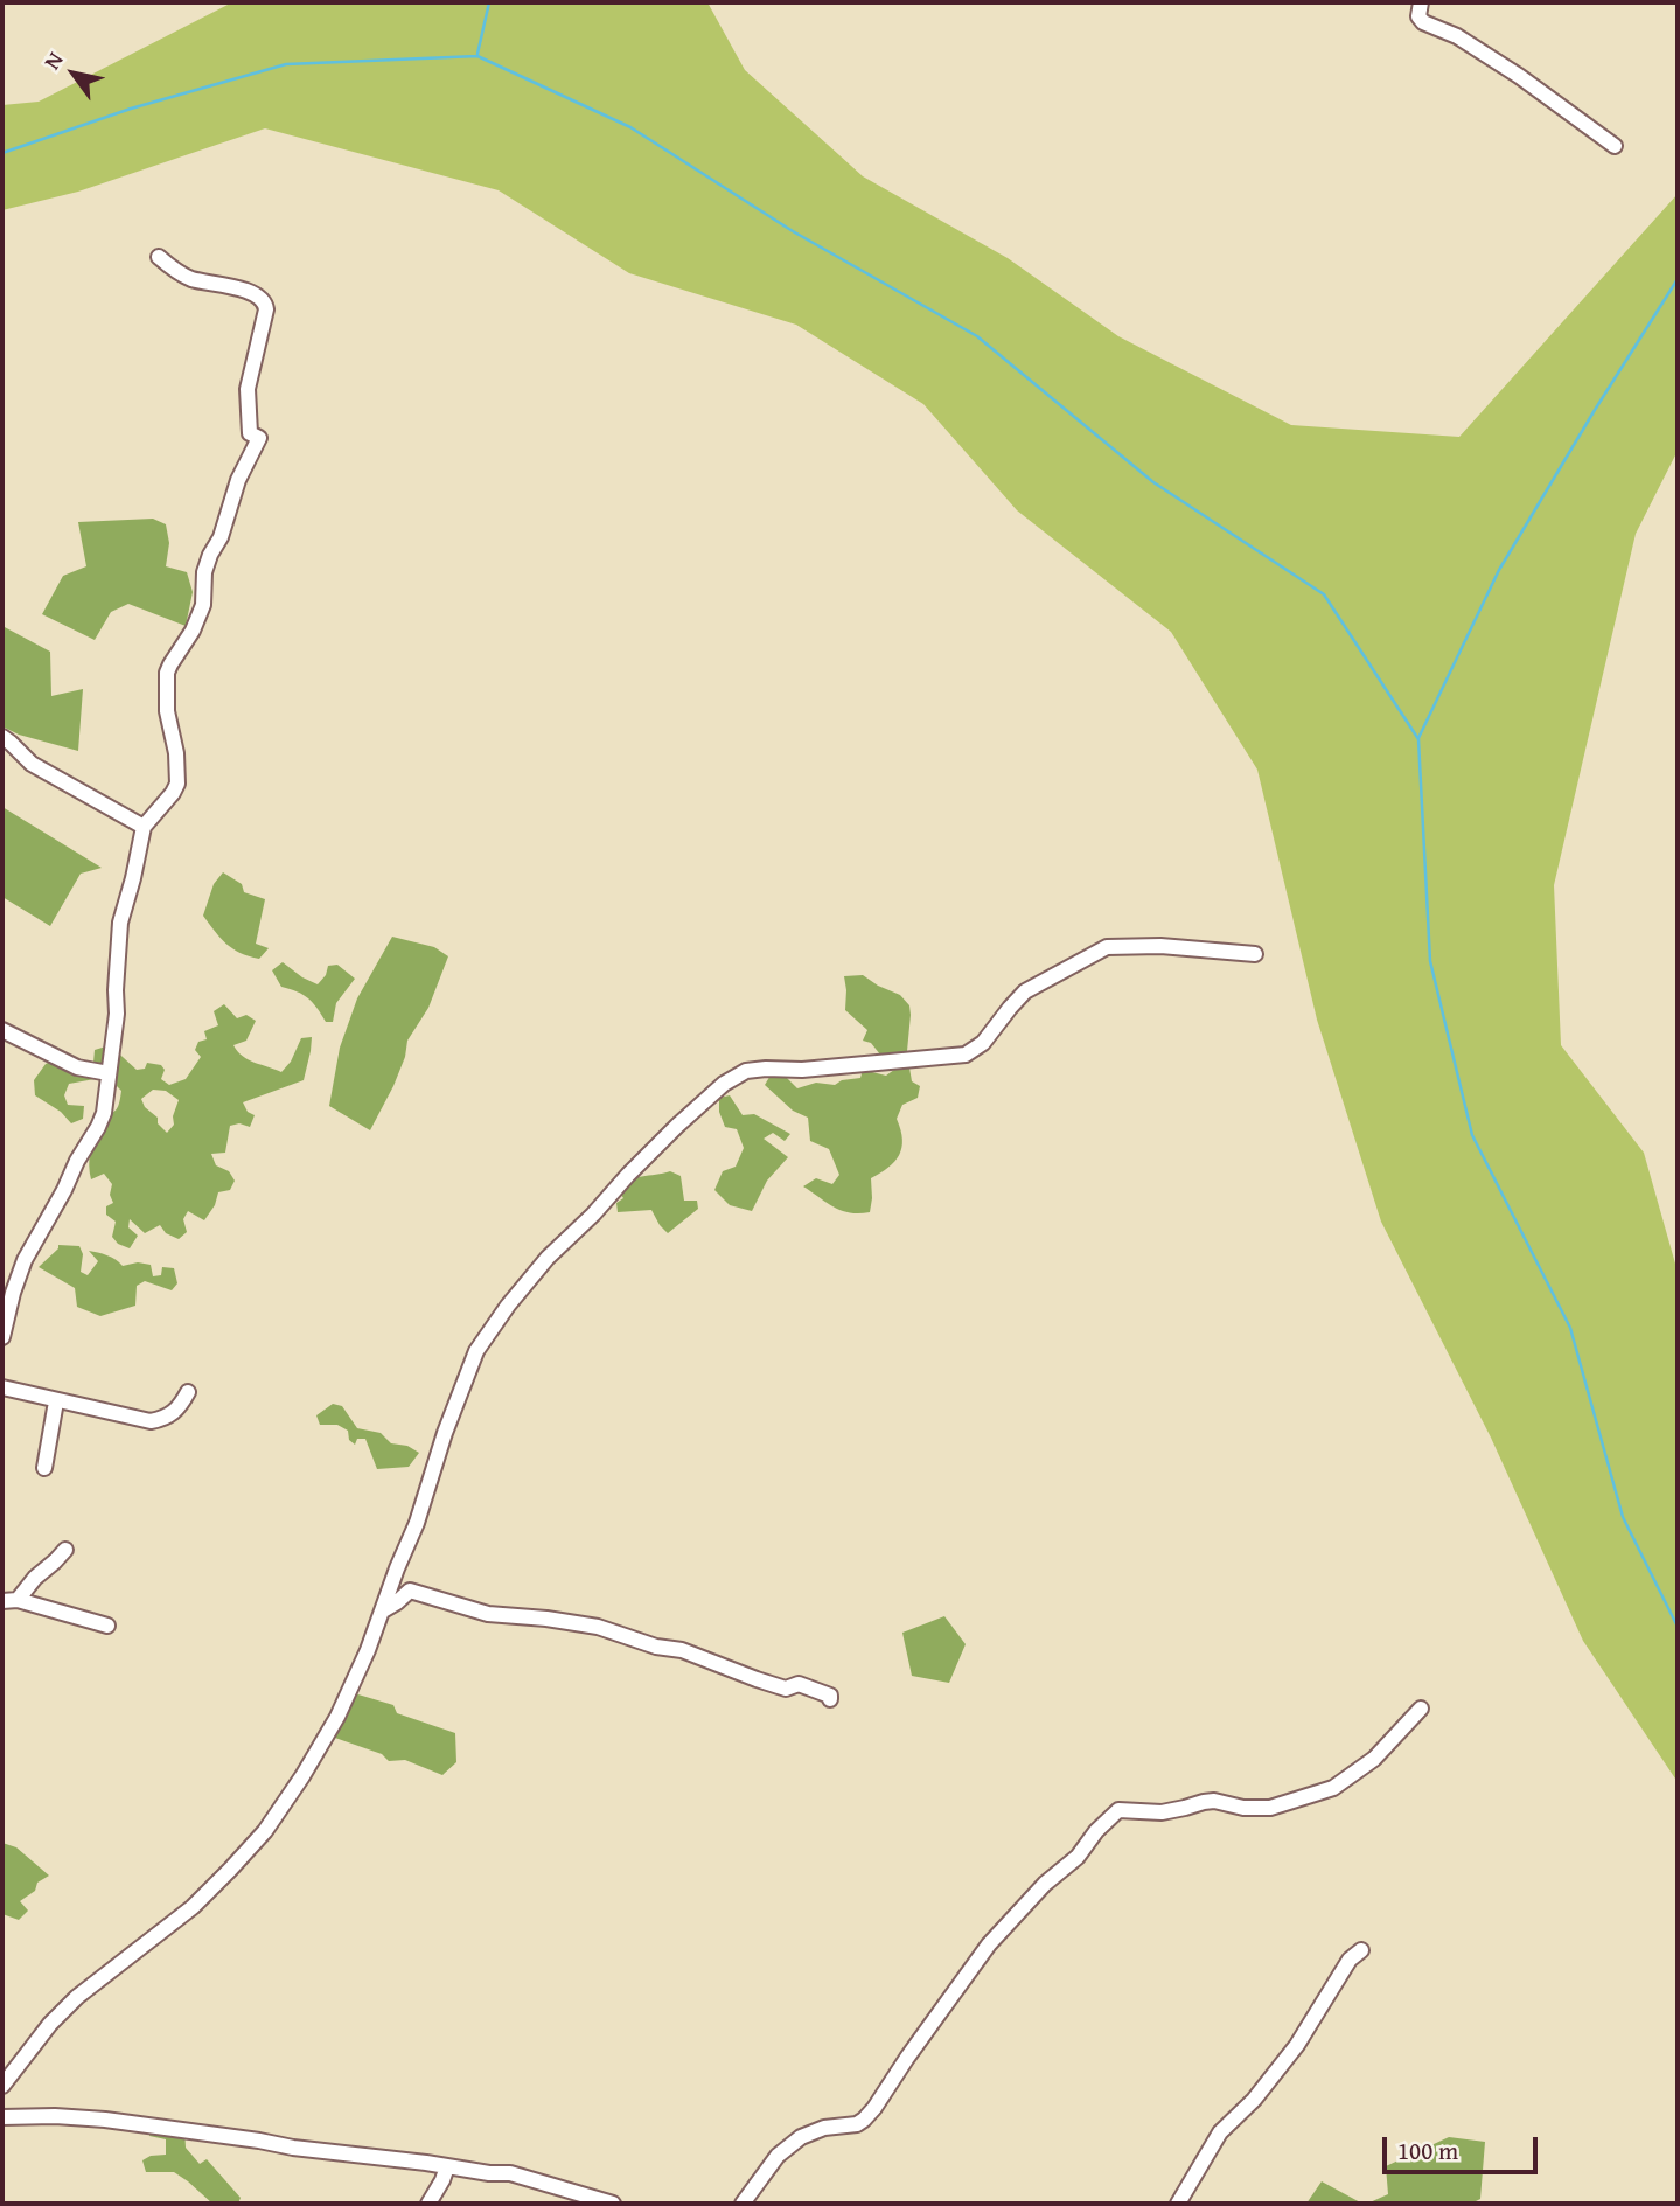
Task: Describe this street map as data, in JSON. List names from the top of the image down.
{
  "scale_bar": "100 m",
  "north": "top left"
}
